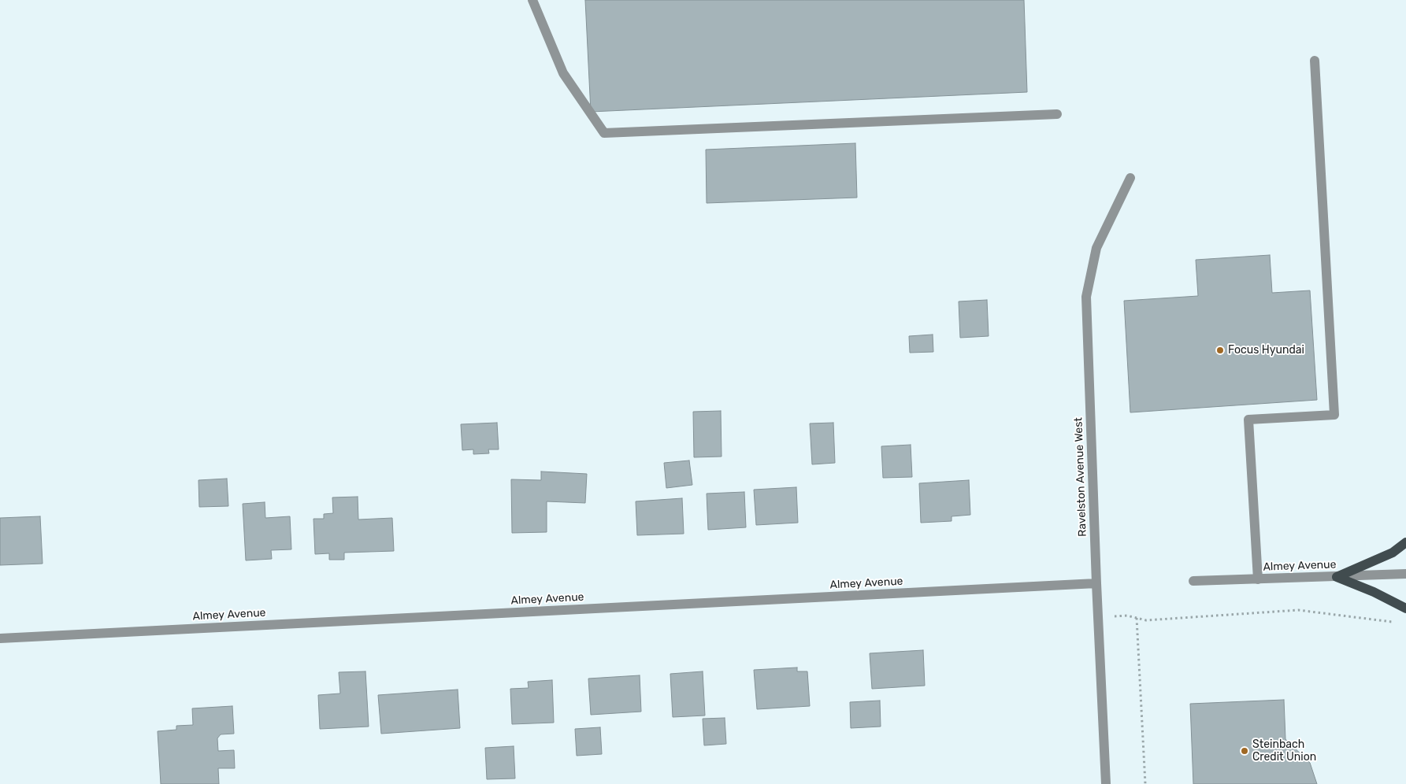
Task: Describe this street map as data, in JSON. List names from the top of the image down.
{
  "streets": {
    "street": ["Ravelston Avenue West", "Almey Avenue"]
  },
  "crossings": [
    ["Ravelston Avenue West", "Almey Avenue"]
  ],
  "places": ["Focus Hyundai", "Steinbach Credit Union"]
}
